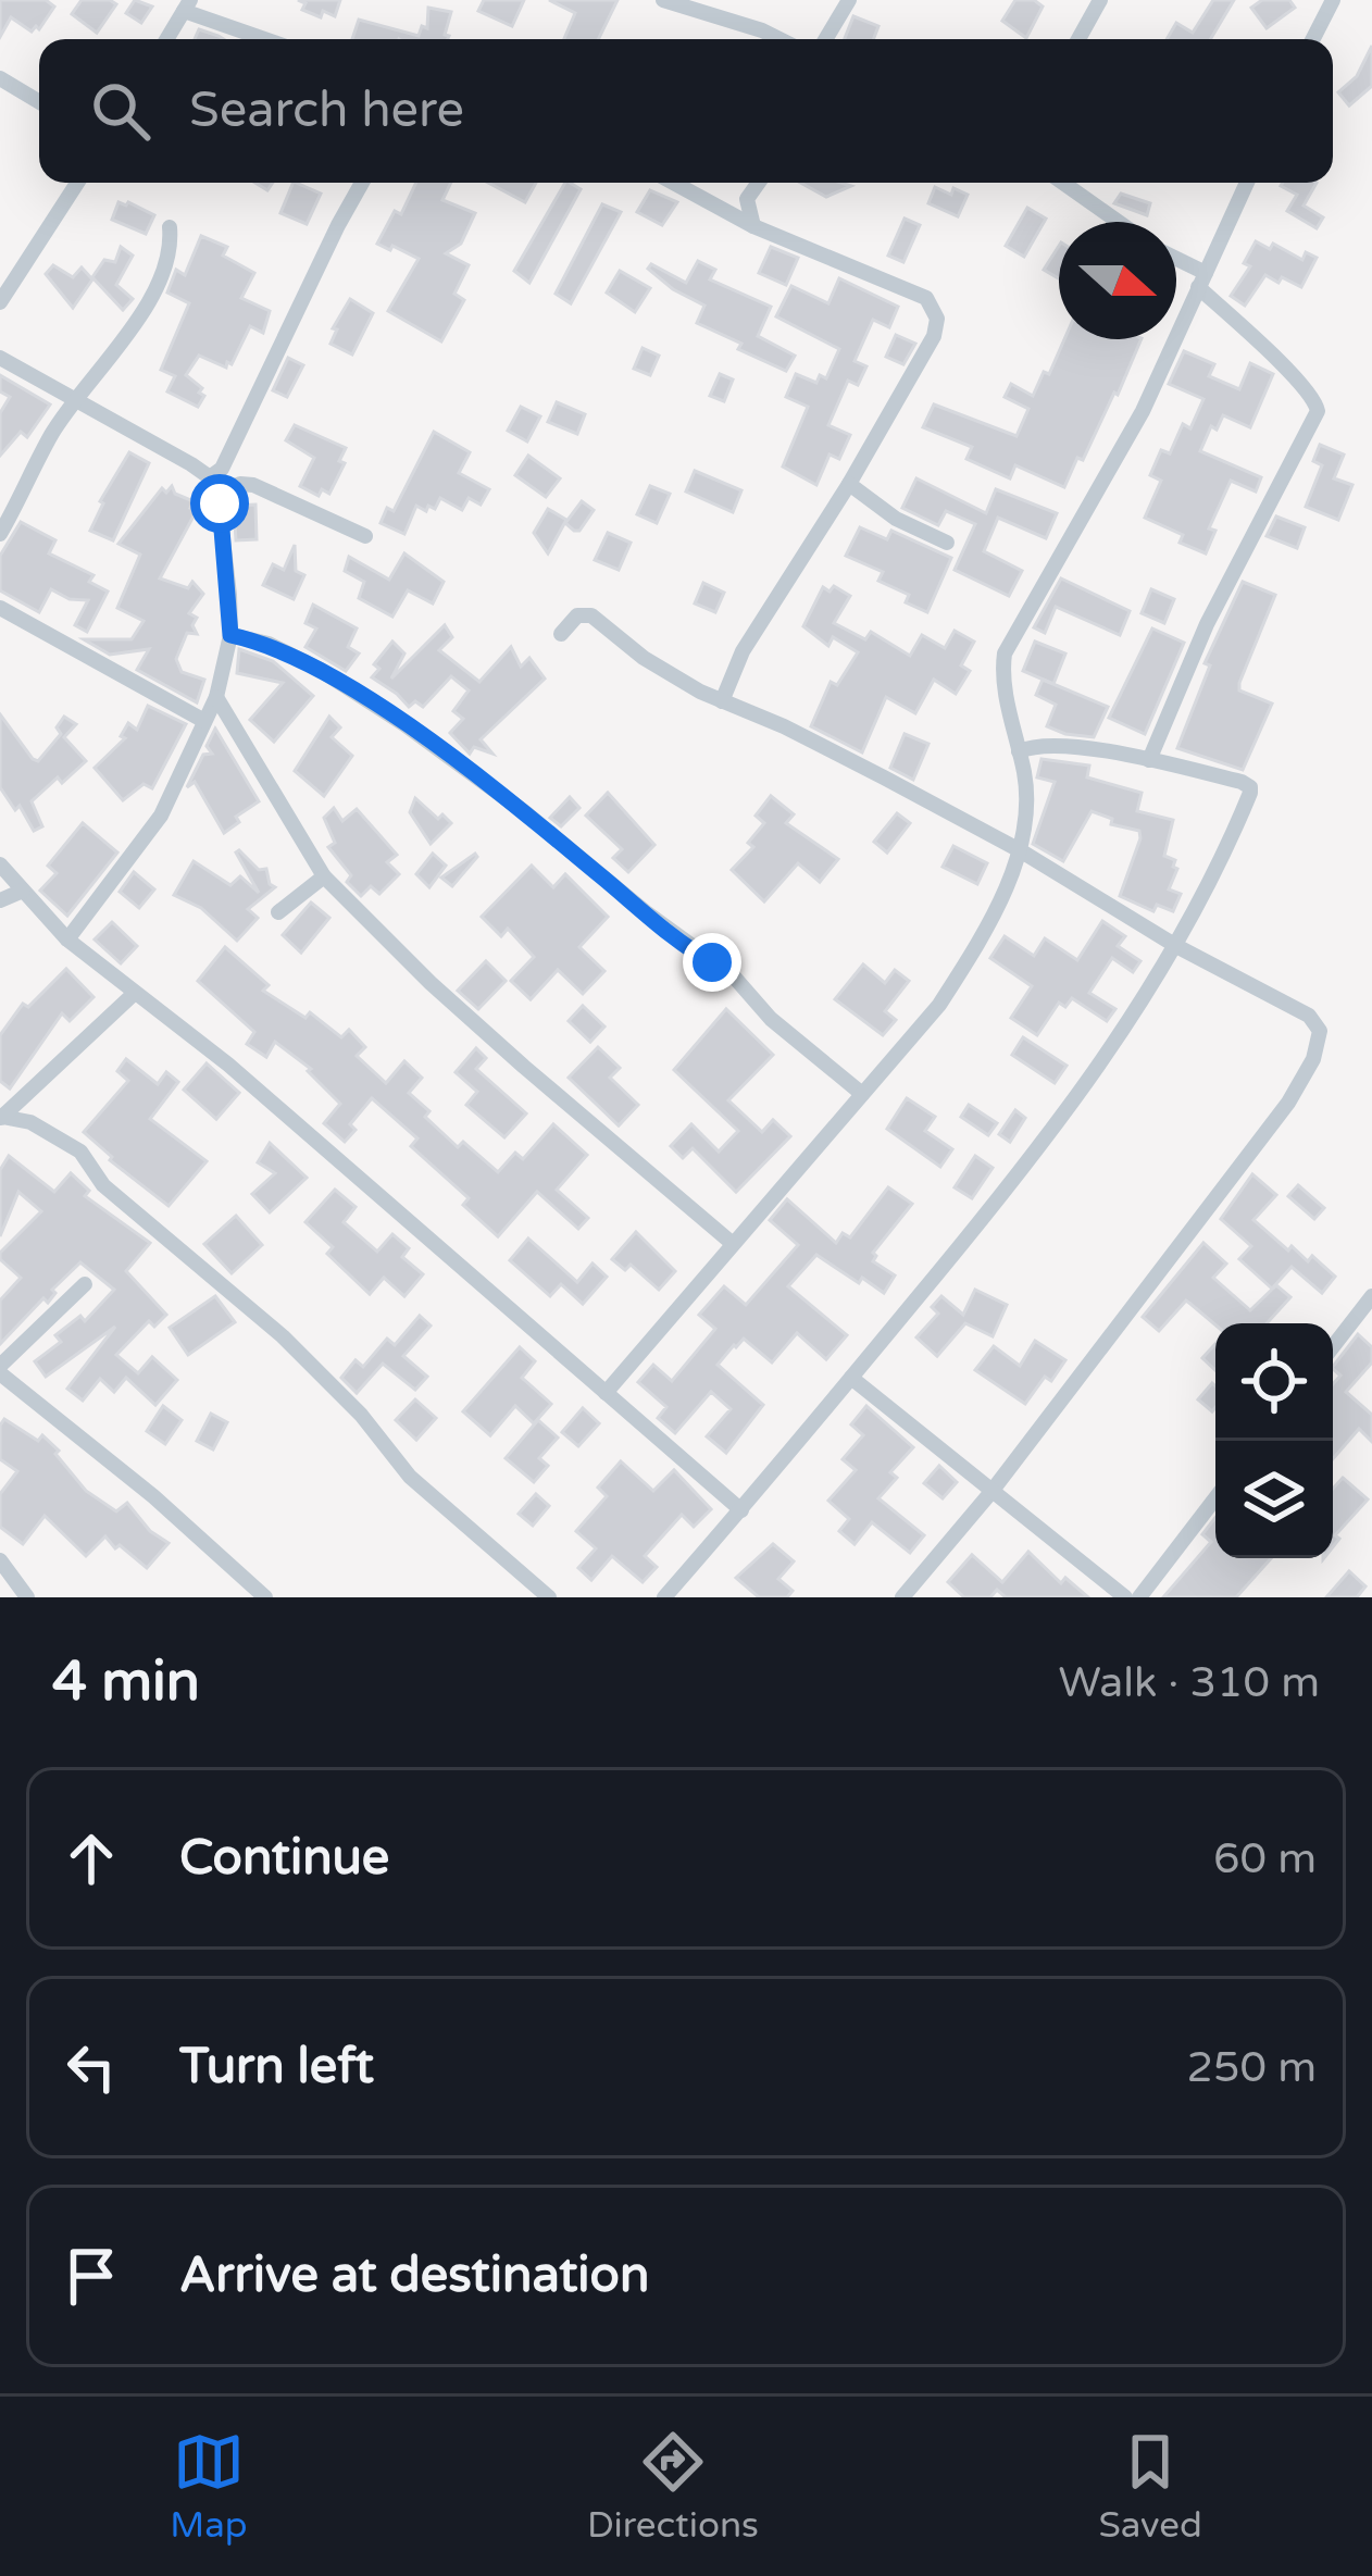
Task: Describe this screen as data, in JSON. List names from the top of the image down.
{
  "north": "right",
  "page": {
    "search": "Search here",
    "heading": ["4 min", "Walk · 310 m"],
    "list": [
      ["Continue", "60 m"],
      ["Turn left", "250 m"],
      "Arrive at destination"
    ],
    "nav": ["Map", "Directions", "Saved"]
  }
}
